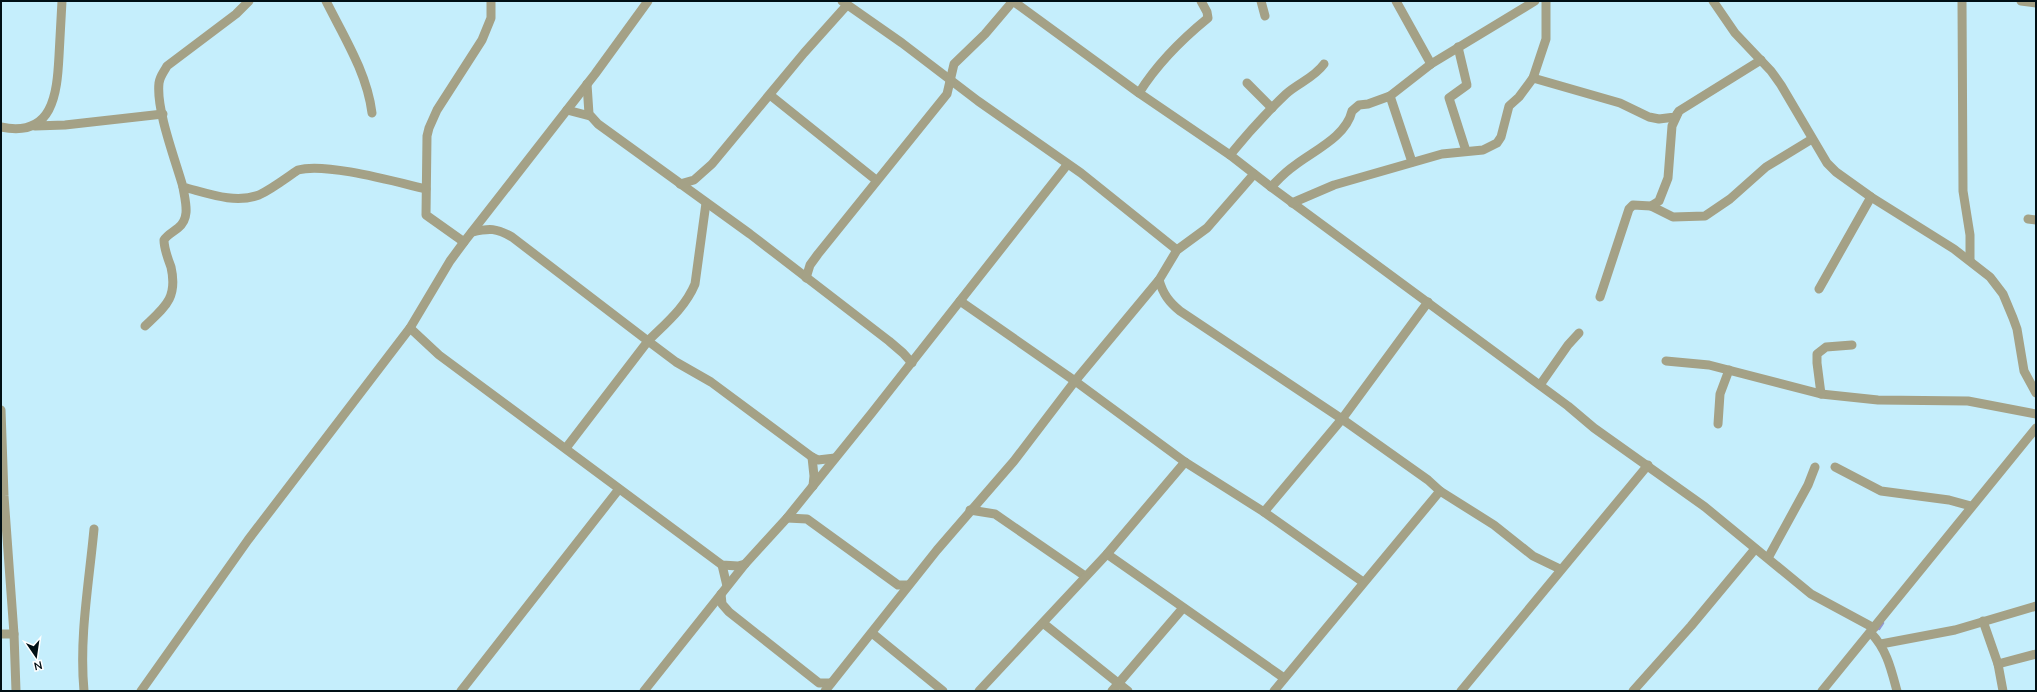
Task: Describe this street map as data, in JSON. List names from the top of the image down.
{
  "north": "bottom"
}
